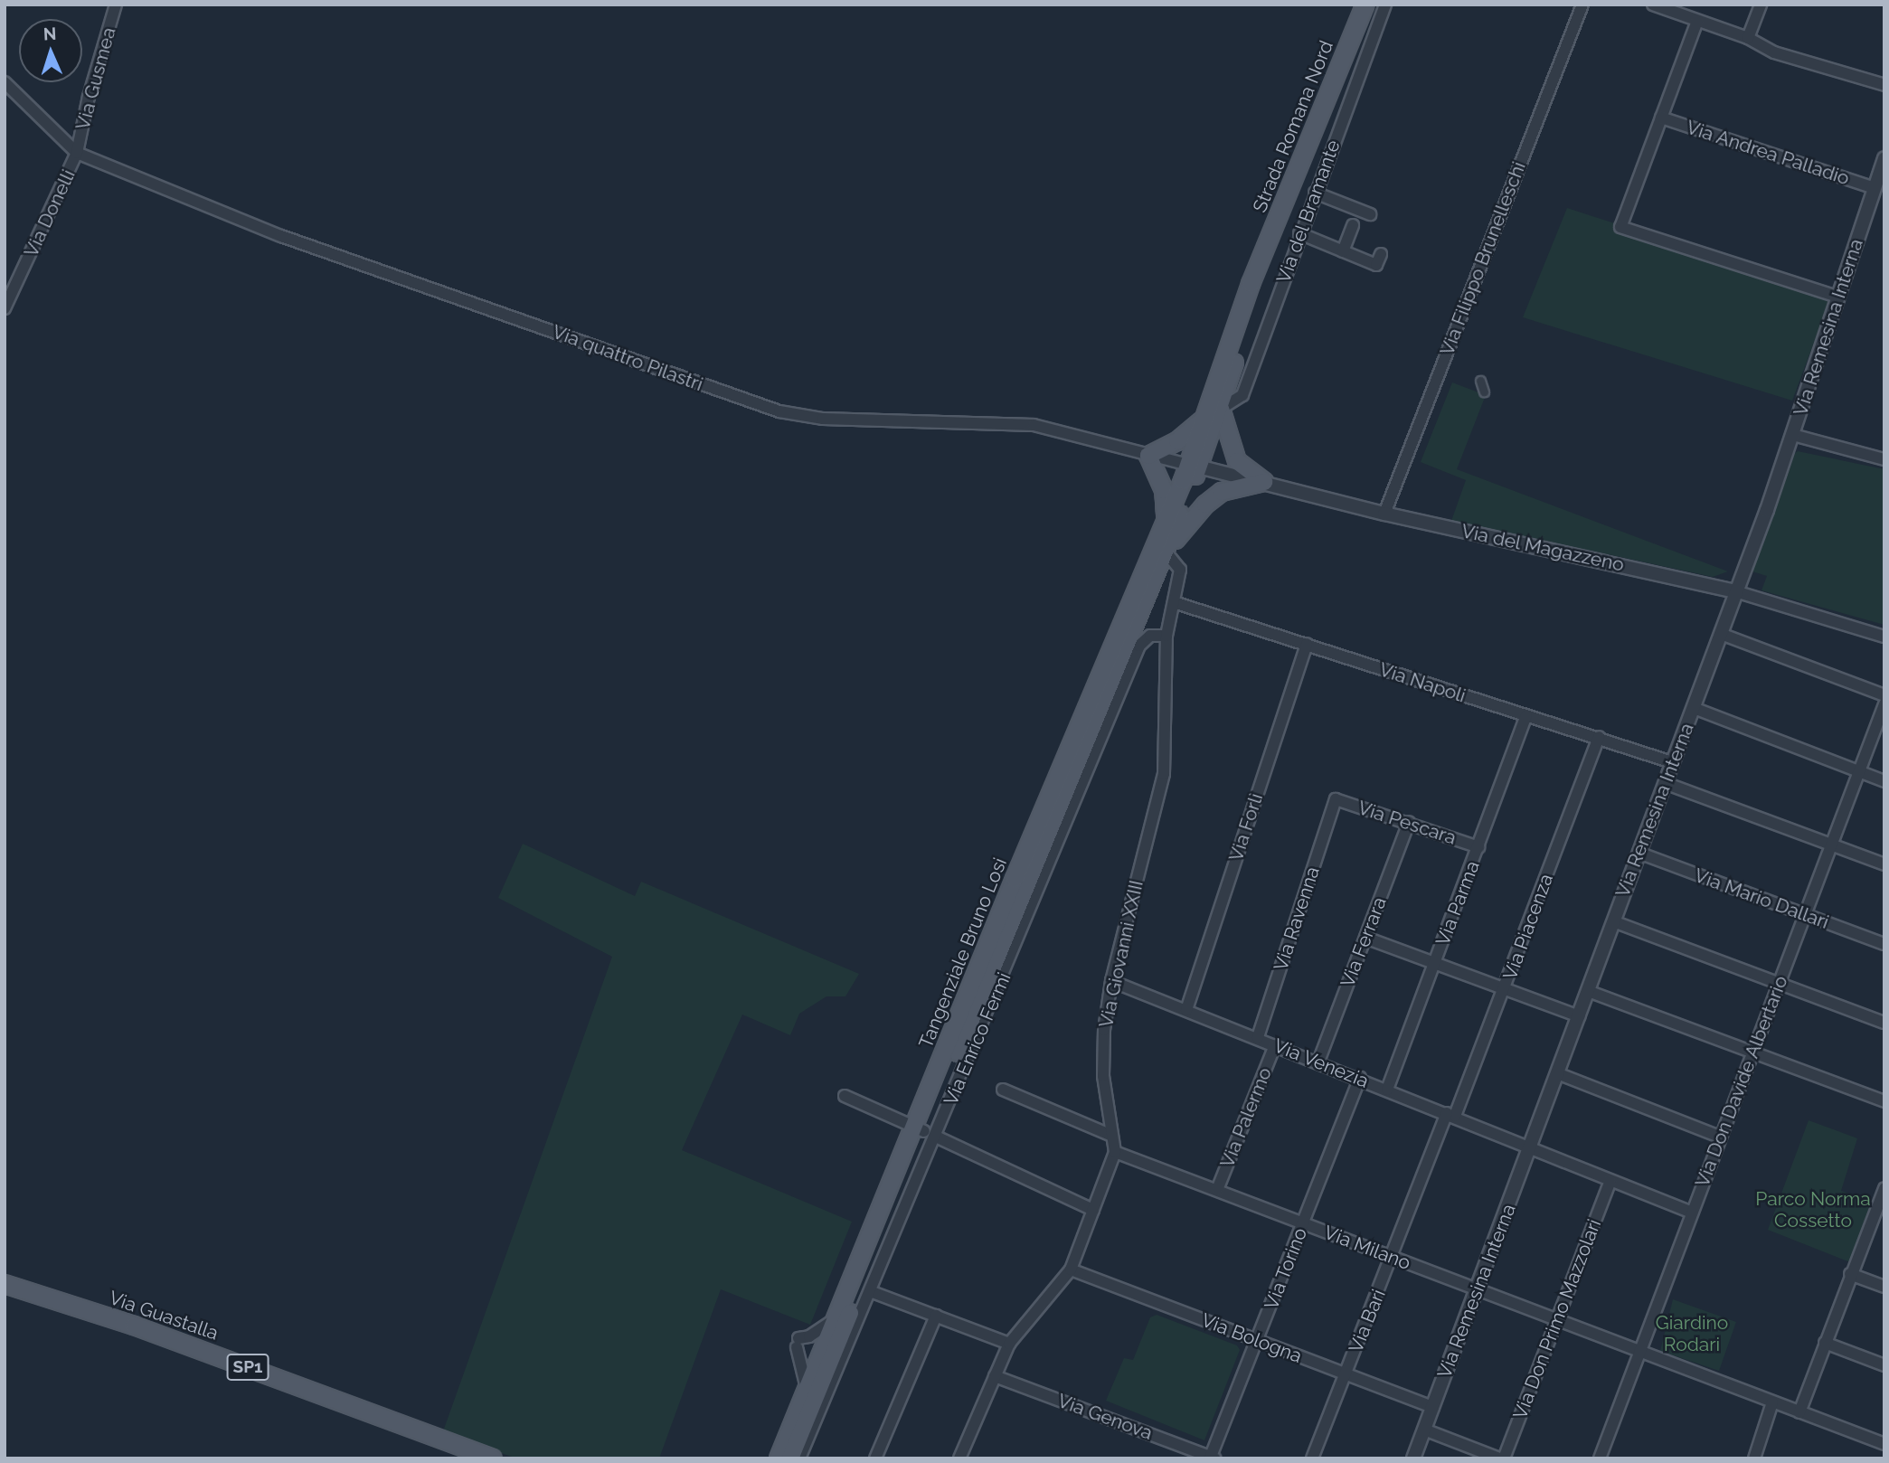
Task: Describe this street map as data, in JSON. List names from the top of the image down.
{
  "streets": {
    "main road": [
      "Strada Romana Nord",
      "Tangenziale Bruno Losi",
      "Via Guastalla",
      "SP1"
    ],
    "street": [
      "Via Gusmea",
      "Via Andrea Palladio",
      "Via del Bramante",
      "Via Donelli",
      "Via Filippo Brunelleschi",
      "Via Remesina Interna",
      "Via quattro Pilastri",
      "Via del Magazzeno",
      "Via Napoli",
      "Via Pescara",
      "Via Forlì",
      "Via Mario Dallari",
      "Via Parma",
      "Via Ravenna",
      "Via Piacenza",
      "Via Ferrara",
      "Via Giovanni XXIII",
      "Via Enrico Fermi",
      "Via Venezia",
      "Via Don Davide Albertario",
      "Via Palermo",
      "Via Milano",
      "Via Torino",
      "Via Don Primo Mazzolari",
      "Via Bari",
      "Via Bologna",
      "Via Genova"
    ]
  },
  "crossings": [
    ["Via Gusmea", "Via Donelli"],
    ["Via Gusmea", "Via quattro Pilastri"],
    ["Strada Romana Nord", "Via del Bramante"],
    ["Strada Romana Nord", "Via quattro Pilastri"],
    ["Strada Romana Nord", "Via del Magazzeno"],
    ["Strada Romana Nord", "Tangenziale Bruno Losi"],
    ["Via Andrea Palladio", "Via Remesina Interna"],
    ["Via Donelli", "Via quattro Pilastri"],
    ["Via Filippo Brunelleschi", "Via del Magazzeno"],
    ["Via Remesina Interna", "Via del Magazzeno"],
    ["Via Remesina Interna", "Via Napoli"],
    ["Via Remesina Interna", "Via Mario Dallari"],
    ["Via Remesina Interna", "Via Venezia"],
    ["Via Remesina Interna", "Via Milano"],
    ["Via Remesina Interna", "Via Bologna"],
    ["Via quattro Pilastri", "Via del Magazzeno"],
    ["Via quattro Pilastri", "Tangenziale Bruno Losi"],
    ["Via del Magazzeno", "Tangenziale Bruno Losi"],
    ["Via Napoli", "Via Forlì"],
    ["Via Napoli", "Via Parma"],
    ["Via Napoli", "Via Piacenza"],
    ["Via Napoli", "Via Giovanni XXIII"],
    ["Via Pescara", "Via Parma"],
    ["Via Pescara", "Via Ravenna"],
    ["Via Pescara", "Via Ferrara"],
    ["Via Forlì", "Via Venezia"],
    ["Via Mario Dallari", "Via Don Davide Albertario"],
    ["Via Parma", "Via Venezia"],
    ["Via Ravenna", "Via Venezia"],
    ["Via Piacenza", "Via Venezia"],
    ["Via Piacenza", "Via Bari"],
    ["Via Ferrara", "Via Venezia"],
    ["Tangenziale Bruno Losi", "Via Giovanni XXIII"],
    ["Tangenziale Bruno Losi", "Via Enrico Fermi"],
    ["Via Giovanni XXIII", "Via Enrico Fermi"],
    ["Via Giovanni XXIII", "Via Venezia"],
    ["Via Giovanni XXIII", "Via Milano"],
    ["Via Venezia", "Via Don Davide Albertario"],
    ["Via Venezia", "Via Palermo"],
    ["Via Venezia", "Via Torino"],
    ["Via Venezia", "Via Don Primo Mazzolari"],
    ["Via Venezia", "Via Bari"],
    ["Via Don Davide Albertario", "Via Milano"],
    ["Via Palermo", "Via Milano"],
    ["Via Milano", "Via Torino"],
    ["Via Milano", "Via Don Primo Mazzolari"],
    ["Via Milano", "Via Bari"],
    ["Via Torino", "Via Bologna"],
    ["Via Torino", "Via Genova"],
    ["Via Bari", "Via Bologna"]
  ],
  "parks": ["Parco Norma Cossetto", "Giardino Rodari"],
  "north": "top"
}
